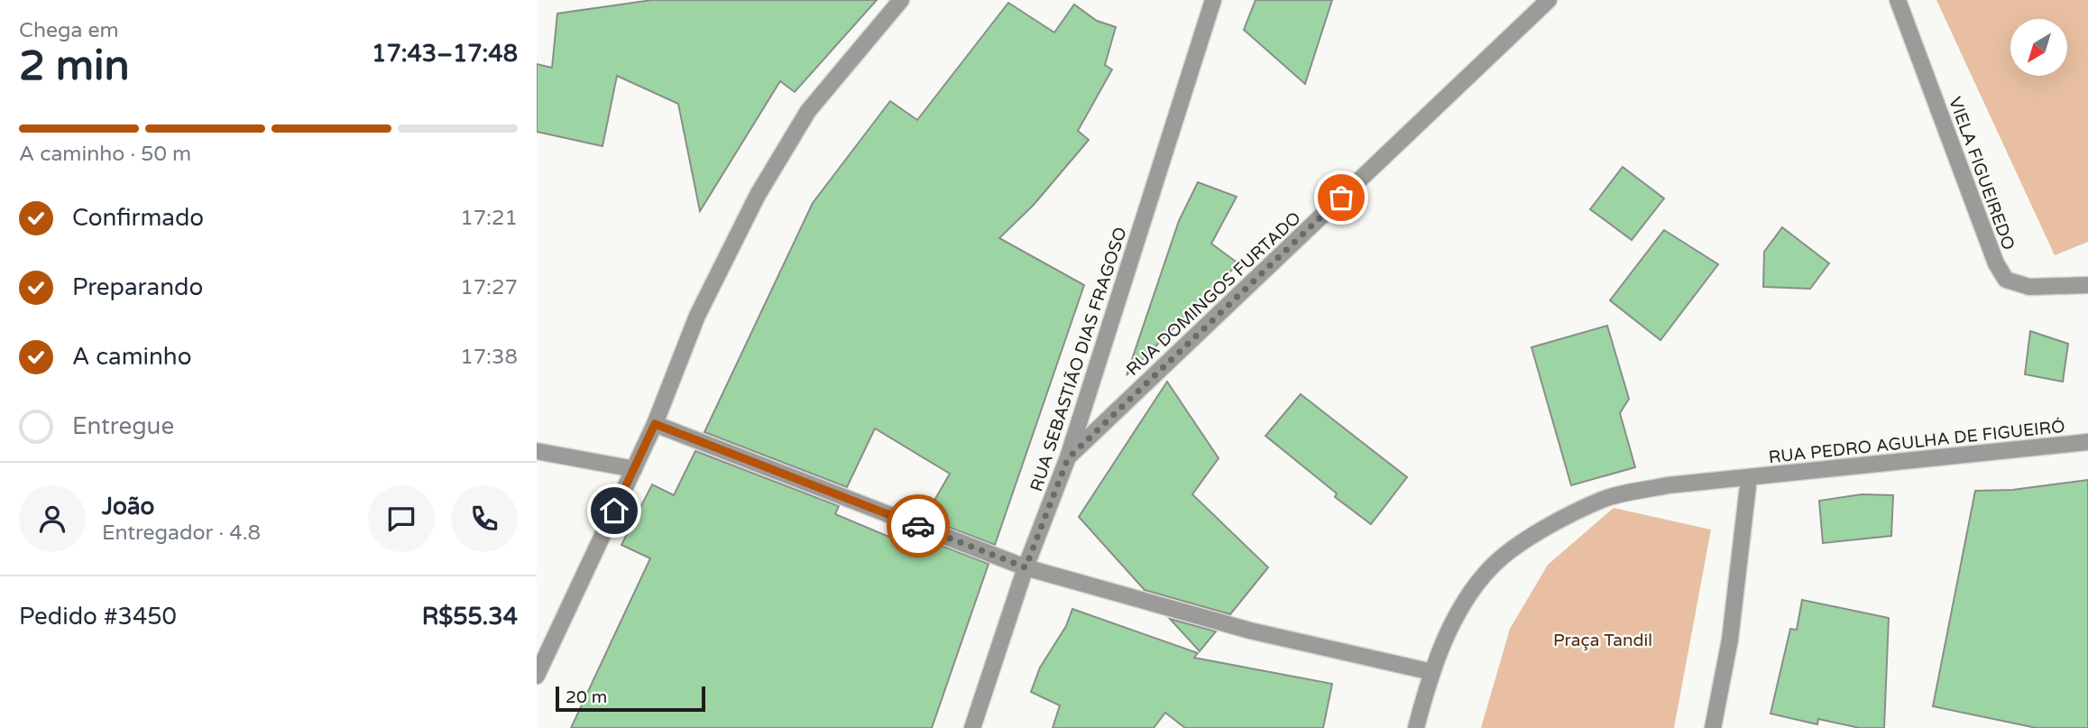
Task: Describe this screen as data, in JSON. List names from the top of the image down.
{
  "streets": {
    "street": [
      "VIELA FIGUEIREDO",
      "RUA DOMINGOS FURTADO",
      "RUA SEBASTIÃO DIAS FRAGOSO",
      "RUA PEDRO AGULHA DE FIGUEIRÓ"
    ]
  },
  "crossings": [
    ["RUA DOMINGOS FURTADO", "RUA SEBASTIÃO DIAS FRAGOSO"]
  ],
  "parks": ["Praça Tandil"],
  "scale_bar": "20 m",
  "north": "bottom left",
  "page": {
    "heading": ["2 min", "Chega em", "17:43–17:48"],
    "panel": [
      "João",
      "Entregador · 4.8",
      "Pedido #3450",
      "R$55.34"
    ],
    "bar": "A caminho · 50 m",
    "list": [
      ["Confirmado", "17:21"],
      ["Preparando", "17:27"],
      ["A caminho", "17:38"],
      "Entregue"
    ],
    "scale": "20 m"
  }
}
